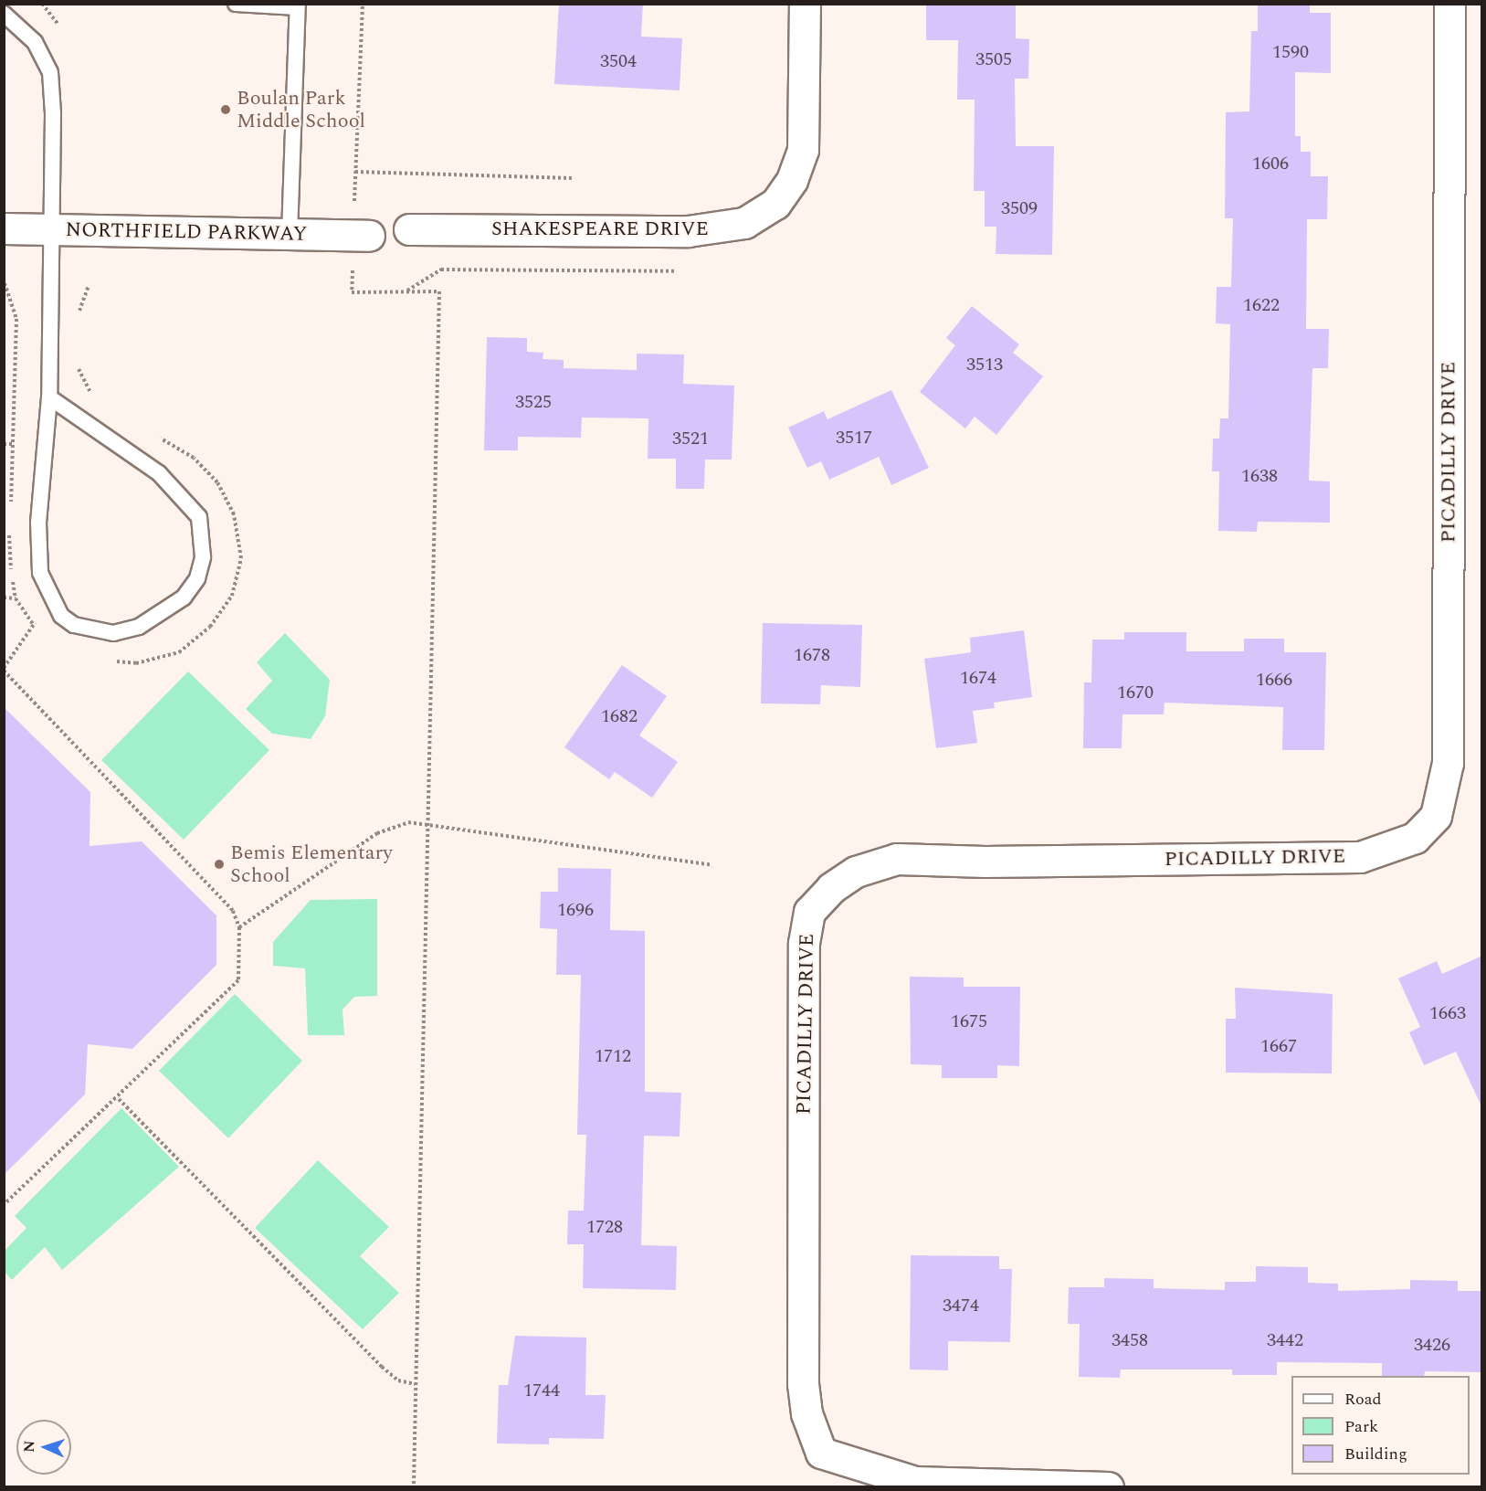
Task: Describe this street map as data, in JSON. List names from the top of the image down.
{
  "streets": {
    "street": ["SHAKESPEARE DRIVE", "NORTHFIELD PARKWAY", "PICADILLY DRIVE"]
  },
  "places": ["Boulan Park Middle School", "Bemis Elementary School"],
  "house_numbers": [
    "1590",
    "3505",
    "3504",
    "1606",
    "3509",
    "1622",
    "3513",
    "3525",
    "3517",
    "3521",
    "1638",
    "1678",
    "1674",
    "1666",
    "1670",
    "1682",
    "1696",
    "1663",
    "1675",
    "1667",
    "1712",
    "1728",
    "3474",
    "3458",
    "3442",
    "3426",
    "1744"
  ],
  "legend": ["Road", "Park", "Building"],
  "north": "left"
}
